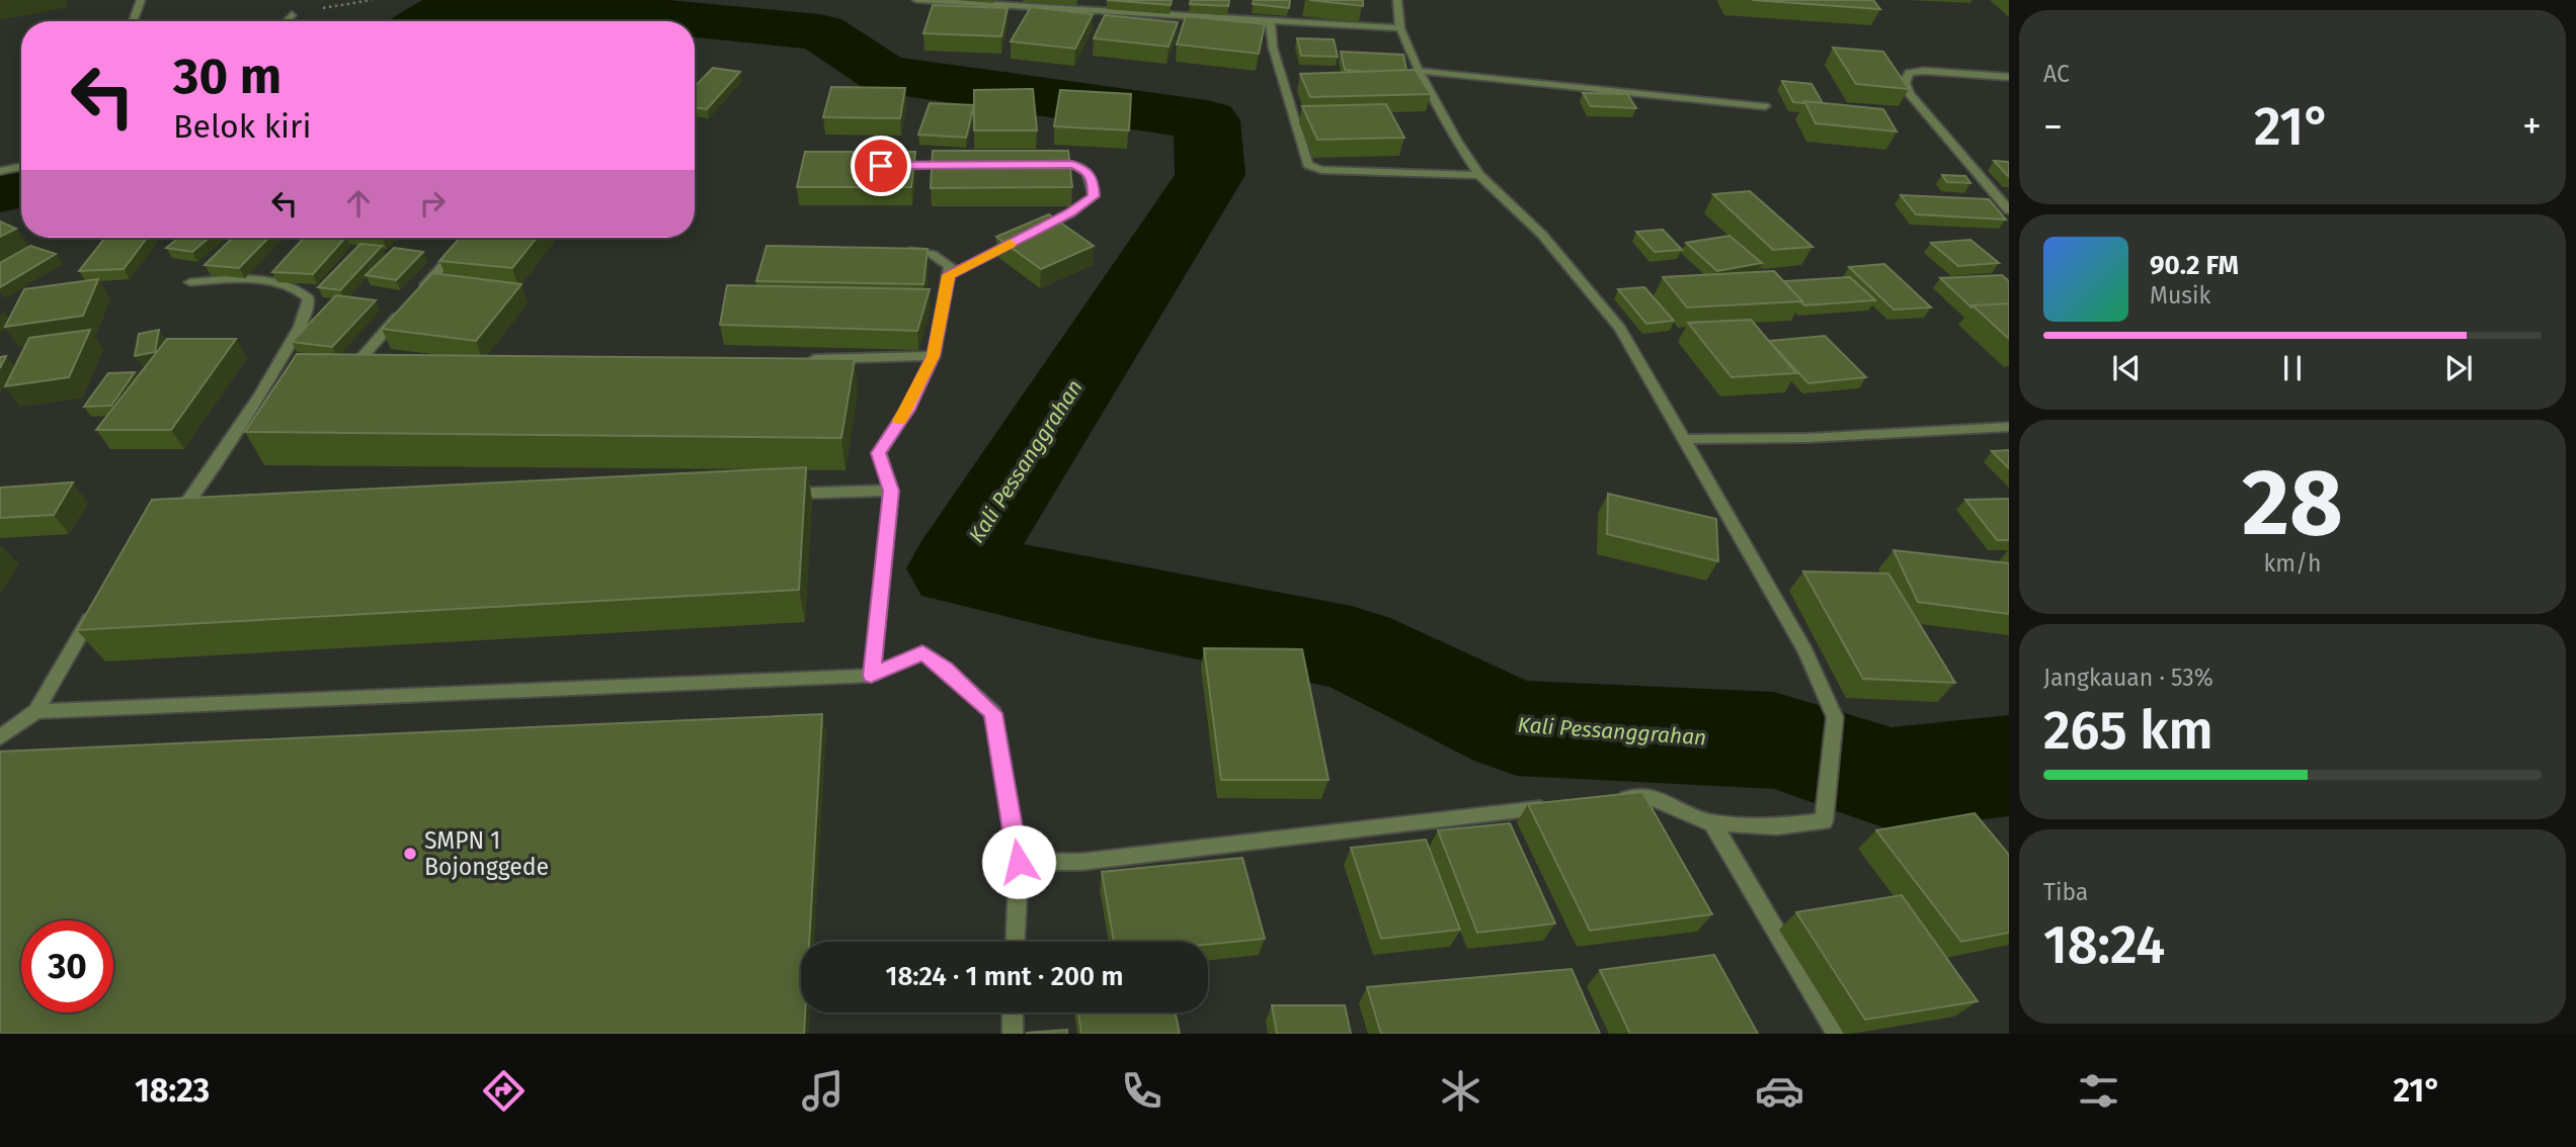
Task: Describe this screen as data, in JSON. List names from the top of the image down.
{
  "water": ["Kali Pessanggrahan"],
  "places": ["SMPN 1 Bojonggede"],
  "page": {
    "tile": [
      "AC",
      ["28", "km/h"],
      ["Jangkauan · 53%", "265 km"],
      ["Tiba", "18:24"]
    ],
    "turn": ["30 m", "Belok kiri"],
    "heat": ["−", "21°", "+"],
    "song": ["90.2 FM", "Musik"],
    "limit": "30",
    "trip": "18:24 · 1 mnt · 200 m",
    "tabs": ["18:23", "21°"]
  }
}
